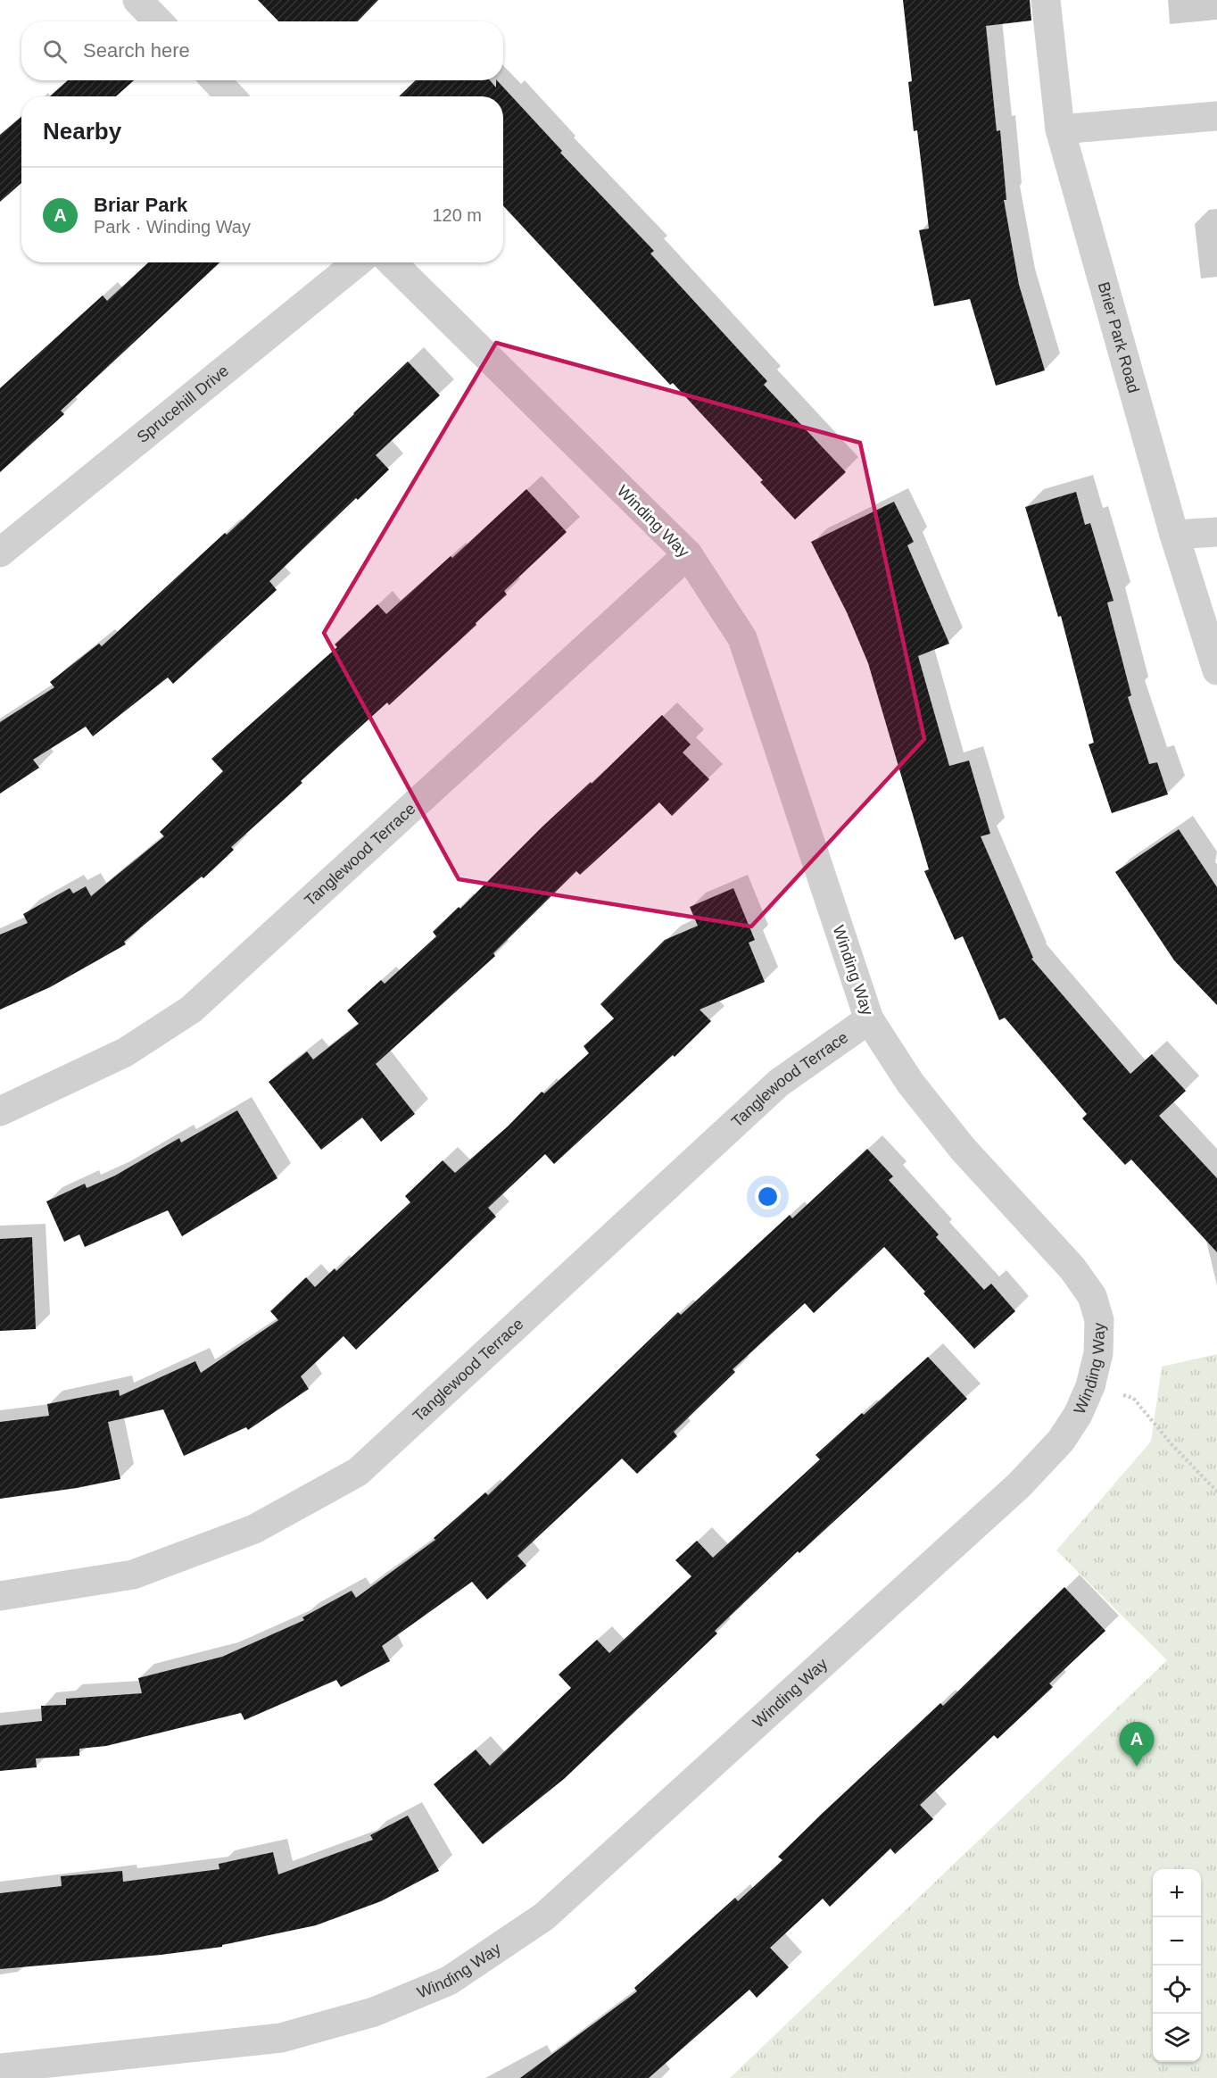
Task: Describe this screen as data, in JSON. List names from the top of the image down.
{
  "streets": {
    "street": [
      "Brier Park Road",
      "Sprucehill Drive",
      "Winding Way",
      "Tanglewood Terrace"
    ]
  },
  "crossings": [
    ["Winding Way", "Tanglewood Terrace"]
  ],
  "page": {
    "search": "Search here",
    "heading": "Nearby",
    "list": [
      {
        "mark": "A",
        "name": "Briar Park",
        "note": "Park · Winding Way",
        "value": "120 m"
      }
    ],
    "pins": "A",
    "map_buttons": ["+", "−"]
  }
}
